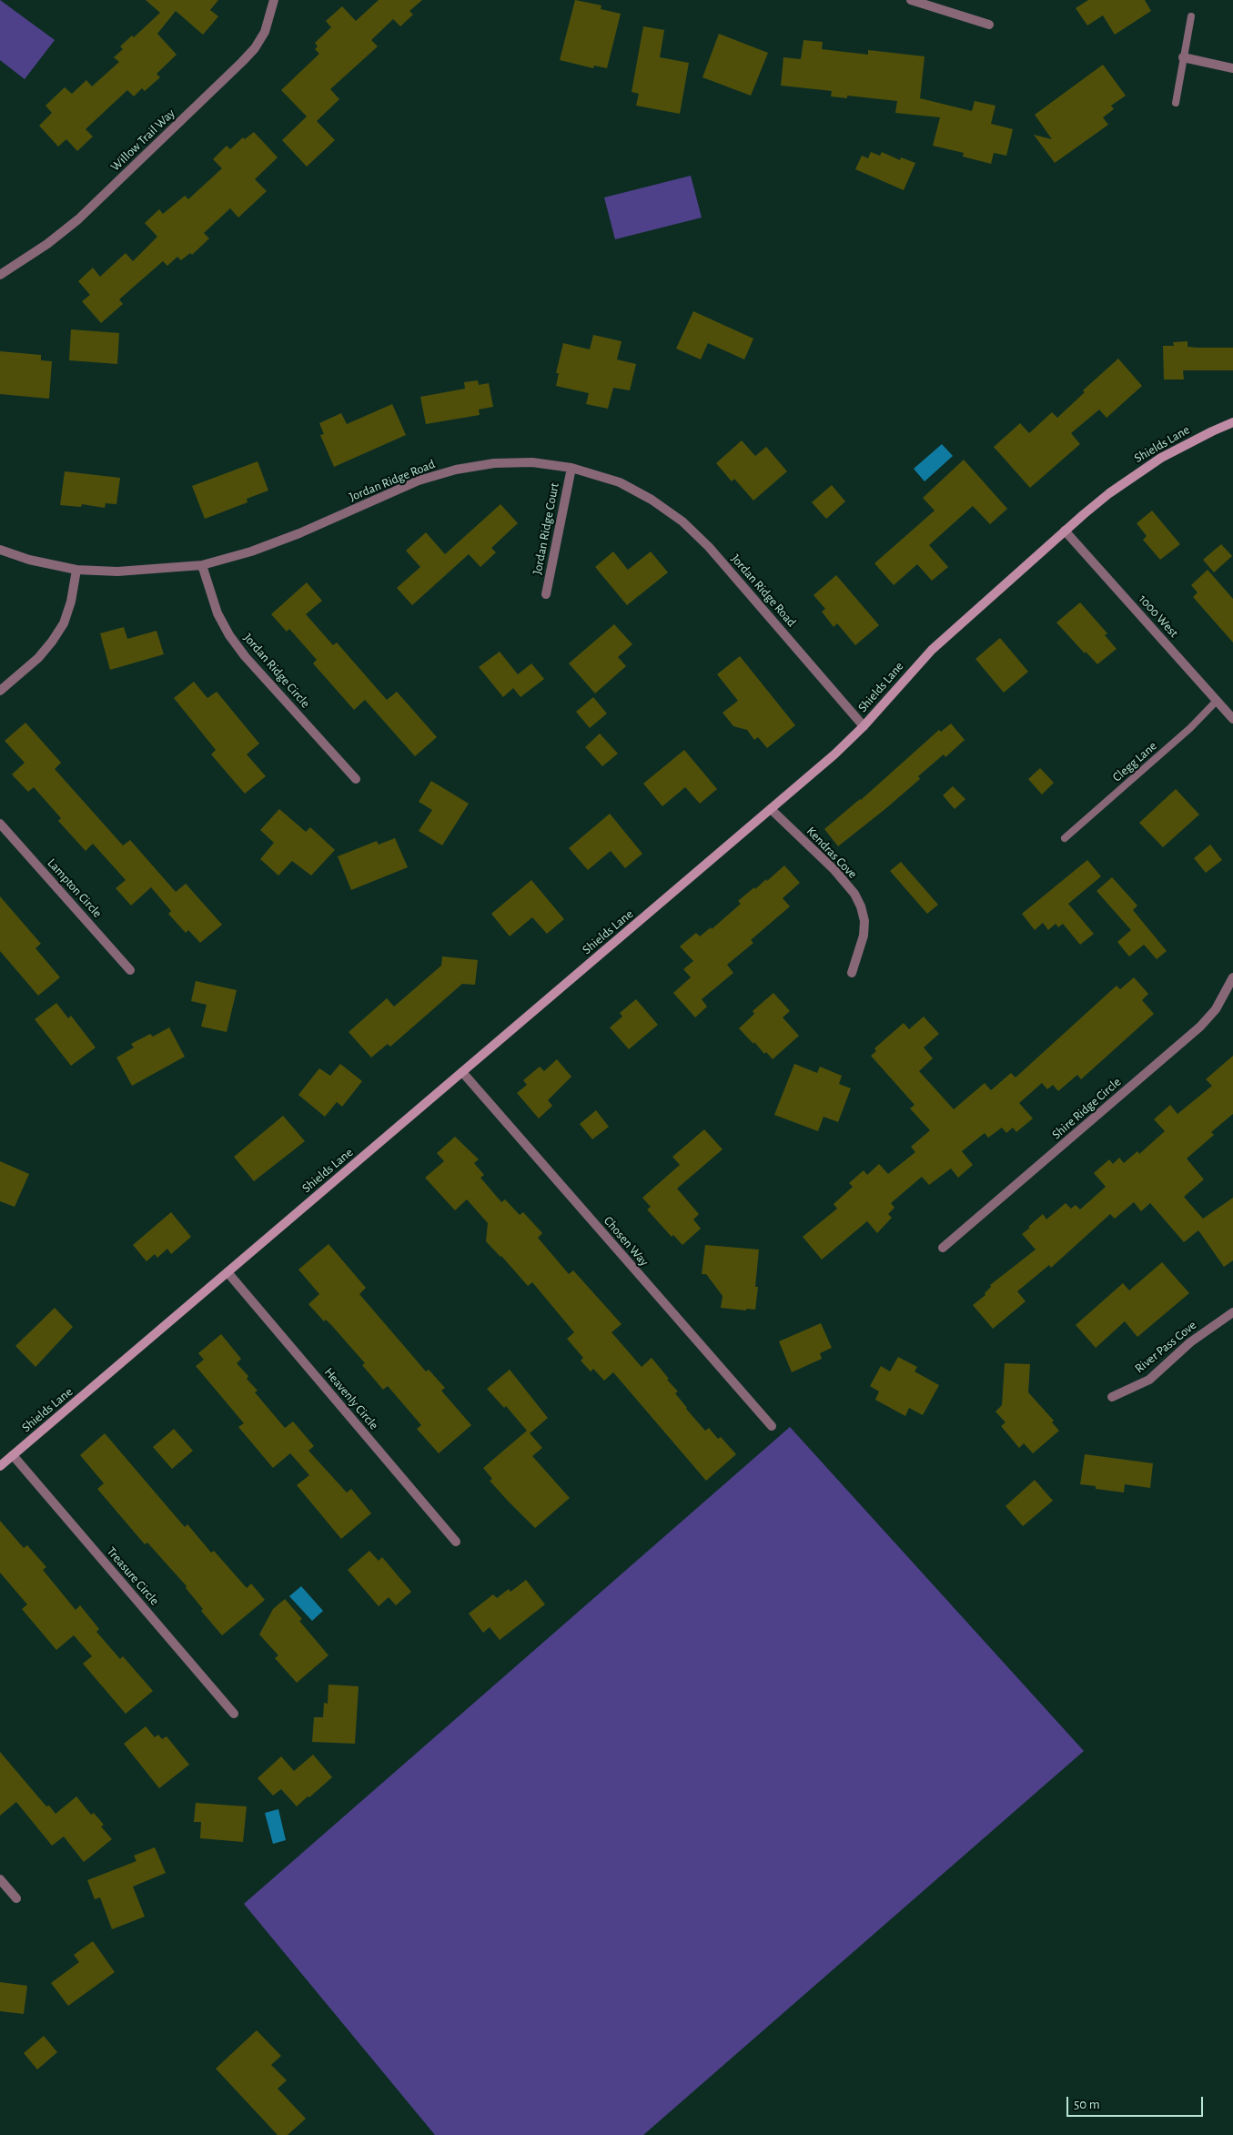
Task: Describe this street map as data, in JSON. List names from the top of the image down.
{
  "streets": {
    "main road": ["Shields Lane"],
    "street": [
      "Willow Trail Way",
      "Jordan Ridge Road",
      "Jordan Ridge Court",
      "1000 West",
      "Jordan Ridge Circle",
      "Kendras Cove",
      "Lampton Circle",
      "Shire Ridge Circle",
      "Chosen Way",
      "River Pass Cove",
      "Heavenly Circle",
      "Treasure Circle"
    ],
    "lane": ["Clegg Lane"]
  },
  "crossings": [
    ["Shields Lane", "Jordan Ridge Road"],
    ["Shields Lane", "1000 West"],
    ["Shields Lane", "Kendras Cove"],
    ["Shields Lane", "Chosen Way"],
    ["Shields Lane", "Heavenly Circle"],
    ["Shields Lane", "Treasure Circle"],
    ["Jordan Ridge Road", "Jordan Ridge Court"],
    ["Jordan Ridge Road", "Jordan Ridge Circle"],
    ["1000 West", "Clegg Lane"]
  ],
  "scale_bar": "50 m"
}
